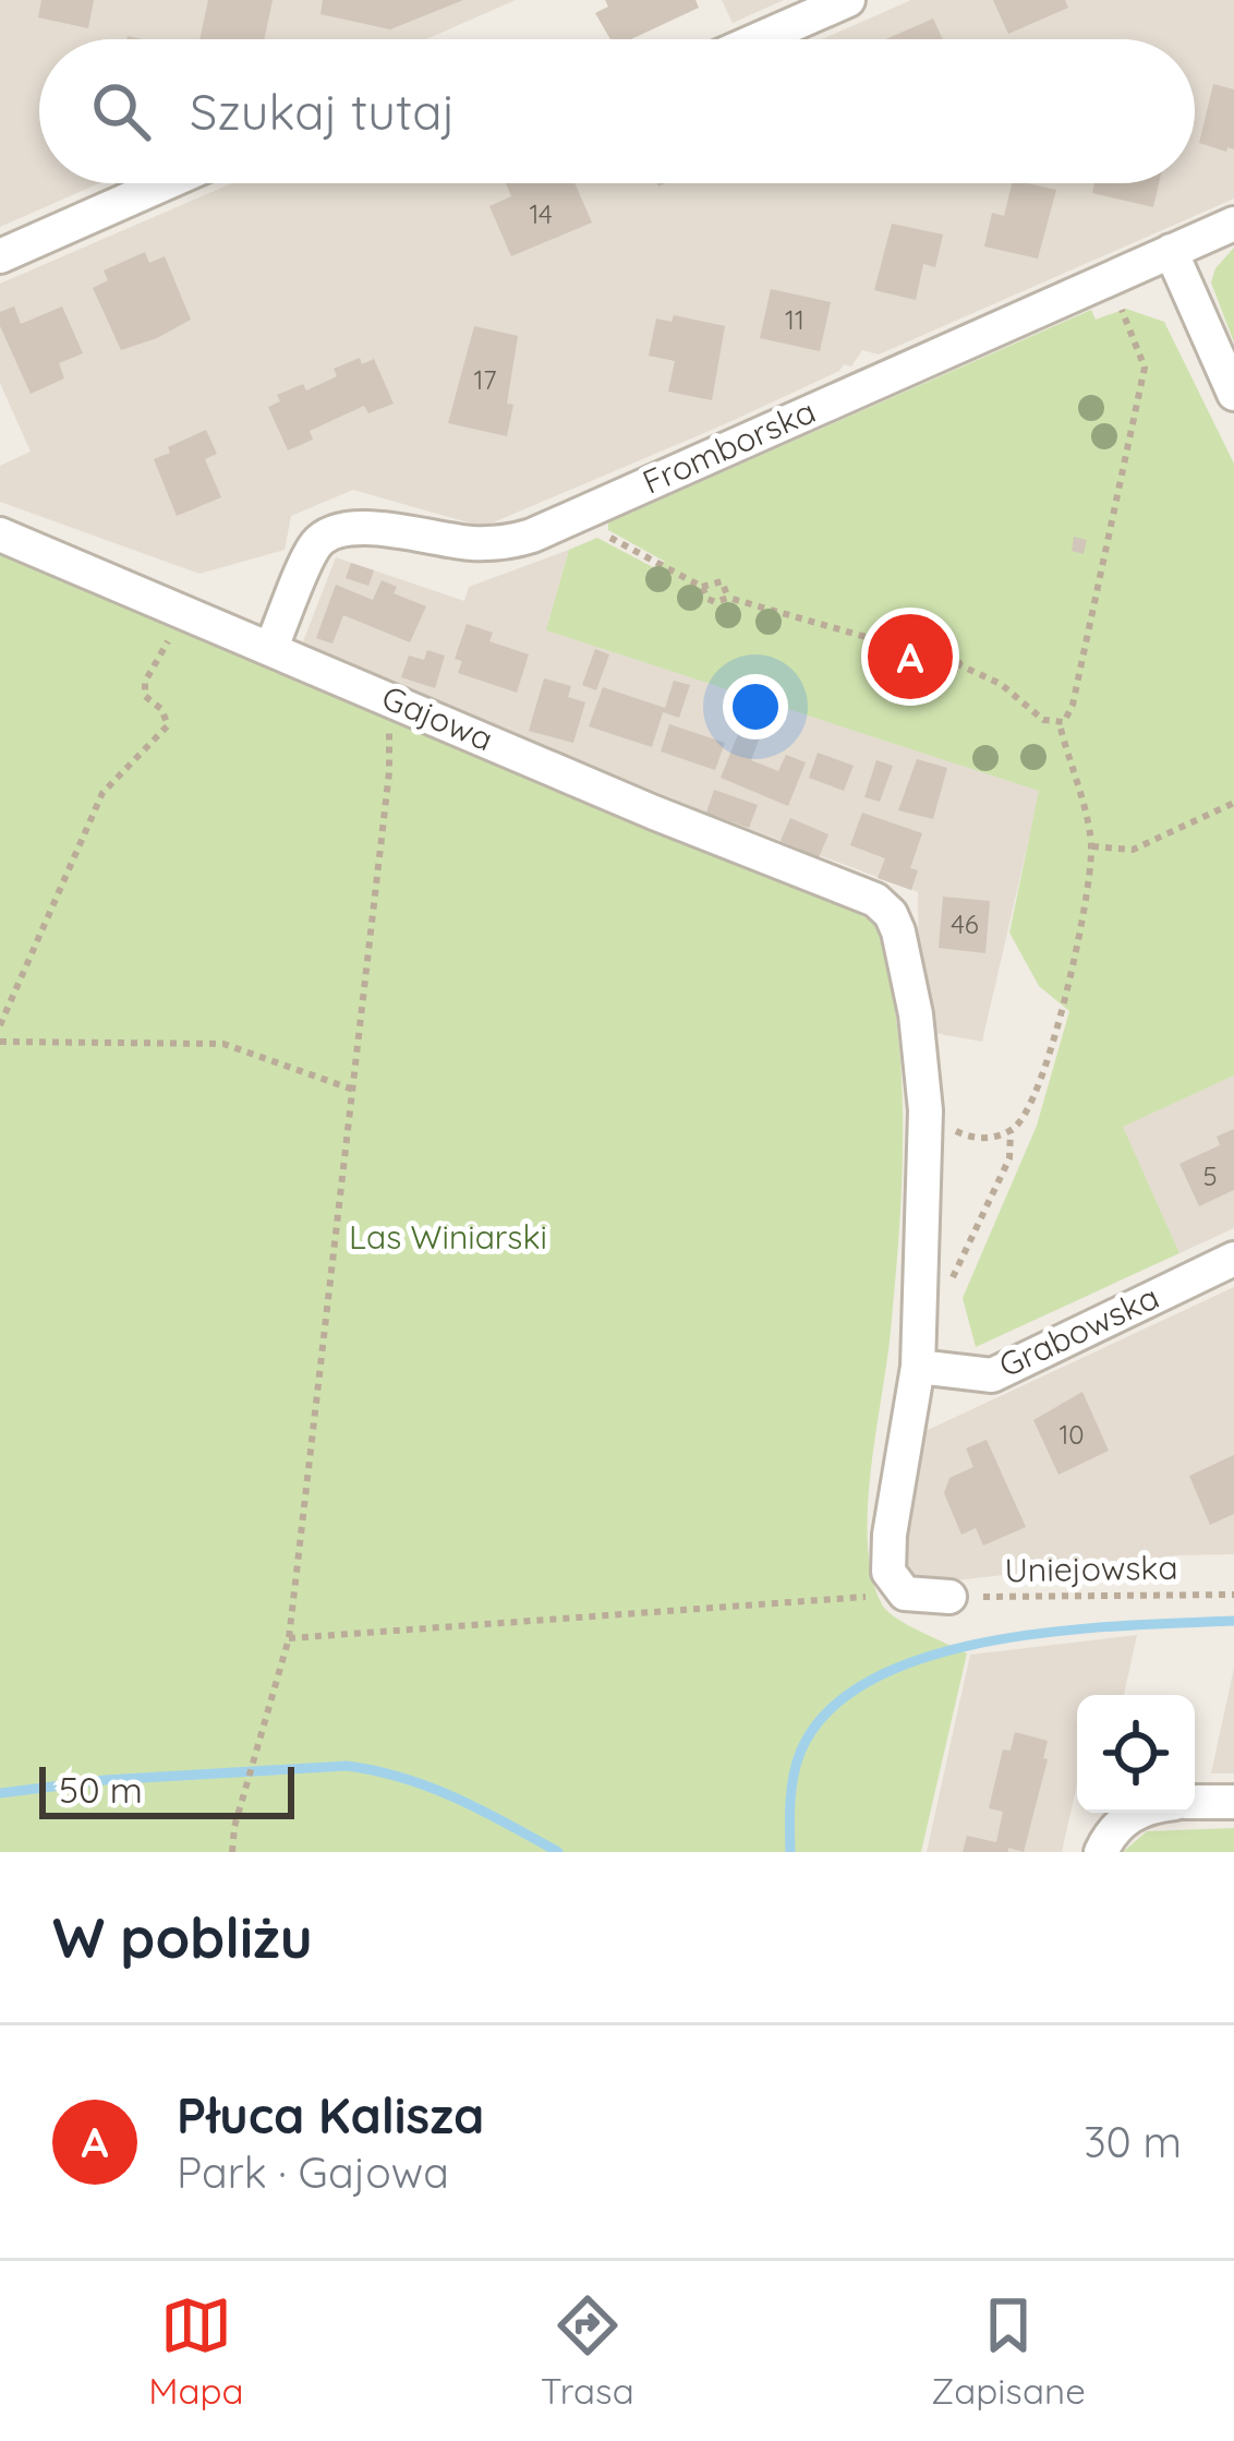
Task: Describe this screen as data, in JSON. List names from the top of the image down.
{
  "streets": {
    "street": ["Fromborska", "Gajowa", "Grabowska"],
    "path": ["Uniejowska"]
  },
  "crossings": [
    ["Fromborska", "Gajowa"]
  ],
  "parks": ["Las Winiarski"],
  "house_numbers": [
    "14",
    "11",
    "17",
    "46",
    "5",
    "10"
  ],
  "scale_bar": "50 m",
  "page": {
    "search": "Szukaj tutaj",
    "pins": "A",
    "scale": "50 m",
    "heading": "W pobliżu",
    "list": [
      {
        "mark": "A",
        "name": "Płuca Kalisza",
        "note": "Park · Gajowa",
        "value": "30 m"
      }
    ],
    "nav": ["Mapa", "Trasa", "Zapisane"]
  }
}
